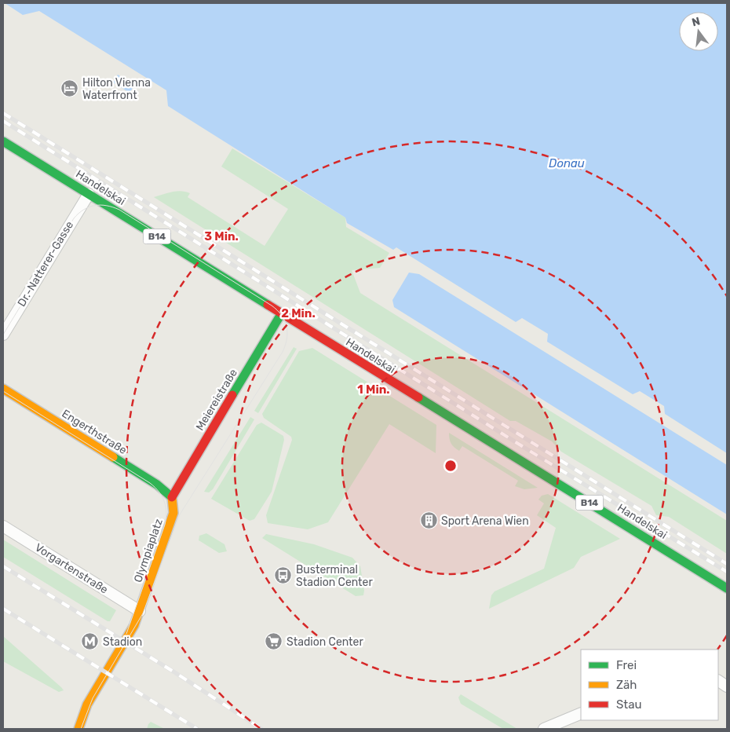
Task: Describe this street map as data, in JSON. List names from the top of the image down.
{
  "streets": {
    "main road": [
      "Handelskai",
      "B14",
      "Meiereistraße",
      "Engerthstraße",
      "Olympiaplatz"
    ],
    "street": ["Dr.-Natterer-Gasse", "Vorgartenstraße"]
  },
  "crossings": [
    ["Handelskai", "Dr.-Natterer-Gasse"],
    ["Handelskai", "Meiereistraße"],
    ["Meiereistraße", "Engerthstraße"],
    ["Meiereistraße", "Olympiaplatz"],
    ["Engerthstraße", "Olympiaplatz"],
    ["Olympiaplatz", "Vorgartenstraße"]
  ],
  "water": ["Donau"],
  "places": {
    "hotel": ["Hilton Vienna Waterfront"],
    "building": ["Sport Arena Wien"],
    "bus stop": ["Busterminal Stadion Center"],
    "metro station": ["Stadion"],
    "supermarket": ["Stadion Center"]
  },
  "legend": ["Frei", "Zäh", "Stau"],
  "north": "top",
  "rings": ["3 Min.", "2 Min.", "1 Min."]
}
